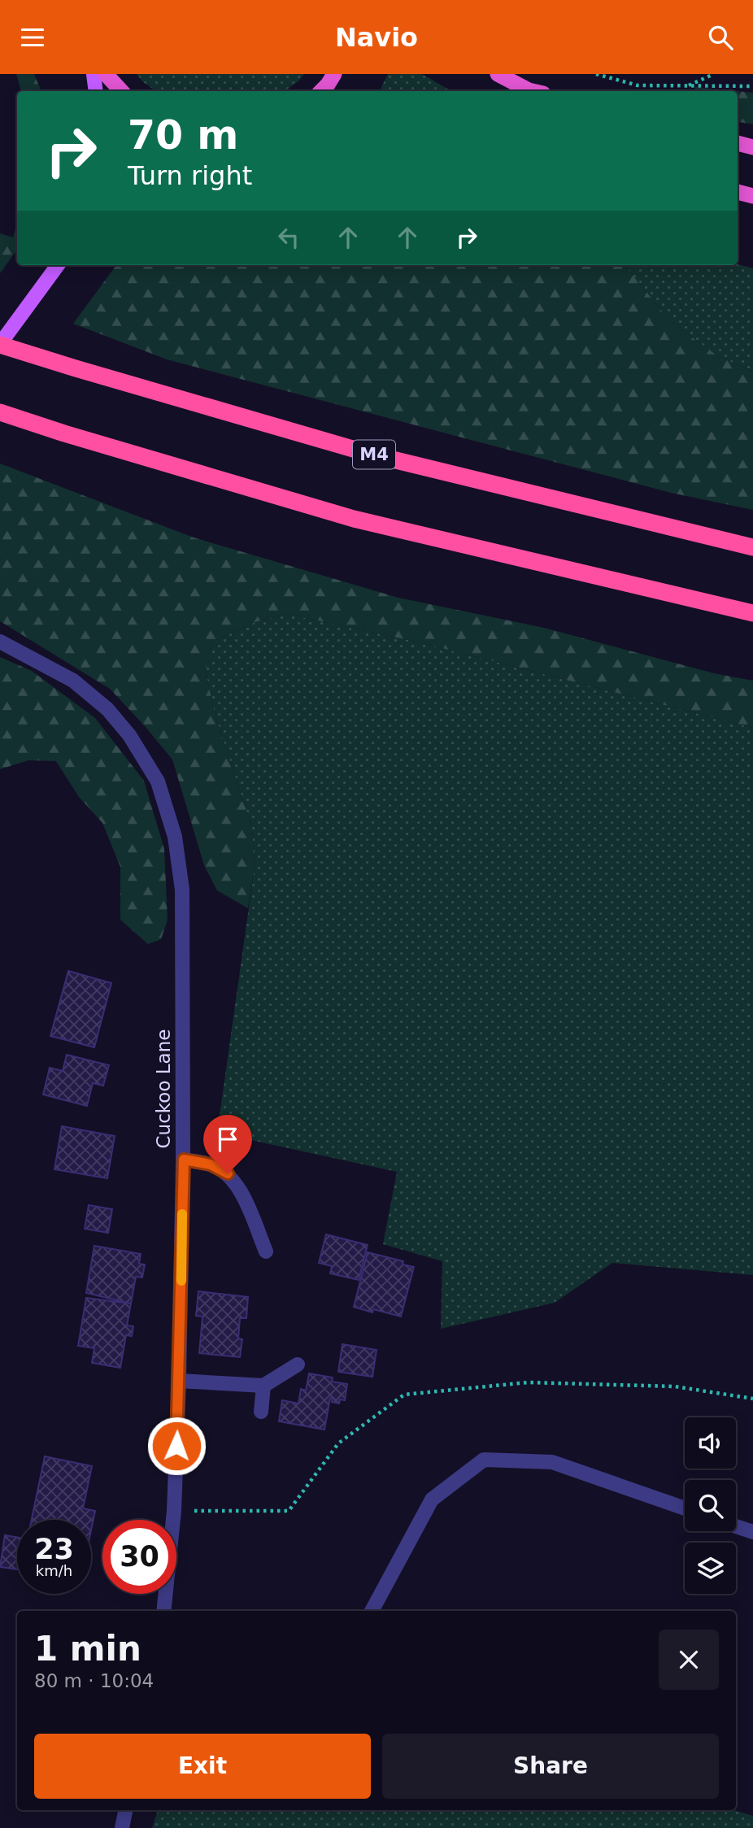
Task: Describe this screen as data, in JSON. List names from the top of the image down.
{
  "streets": {
    "highway": ["M4"],
    "street": ["Cuckoo Lane"]
  },
  "page": {
    "header": "Navio",
    "turn": ["70 m", "Turn right"],
    "speed": "23 km/h",
    "limit": "30",
    "heading": ["1 min", "80 m · 10:04"],
    "buttons": ["Exit", "Share"]
  }
}
